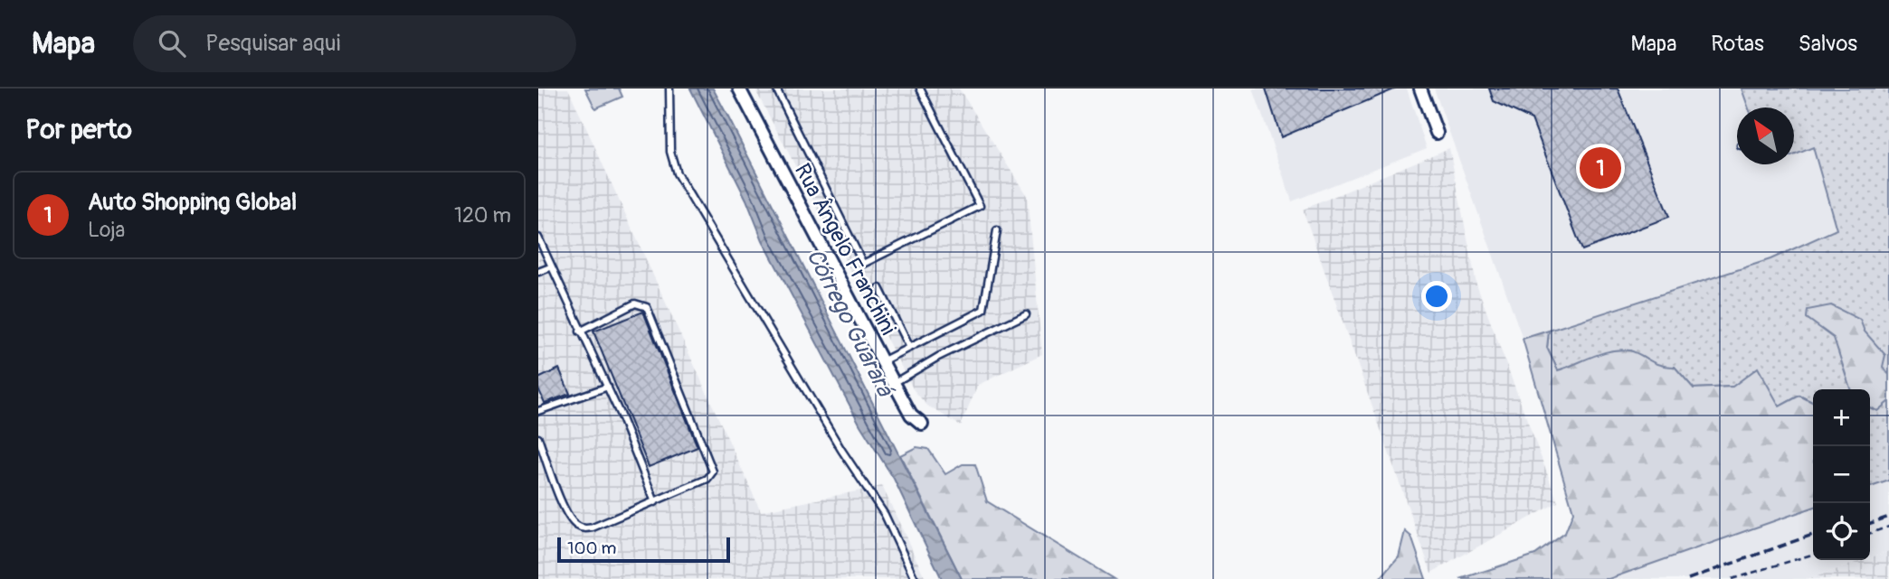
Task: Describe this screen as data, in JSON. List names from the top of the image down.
{
  "streets": {
    "street": ["Rua Ângelo Franchini"]
  },
  "water": ["Córrego Guarará"],
  "scale_bar": "100 m",
  "north": "top left",
  "page": {
    "header": "Mapa",
    "search": "Pesquisar aqui",
    "nav": ["Mapa", "Rotas", "Salvos"],
    "heading": "Por perto",
    "pins": "1",
    "list": [
      {
        "mark": "1",
        "name": "Auto Shopping Global",
        "note": "Loja",
        "value": "120 m"
      }
    ],
    "map_buttons": ["+", "−"],
    "scale": "100 m"
  }
}
